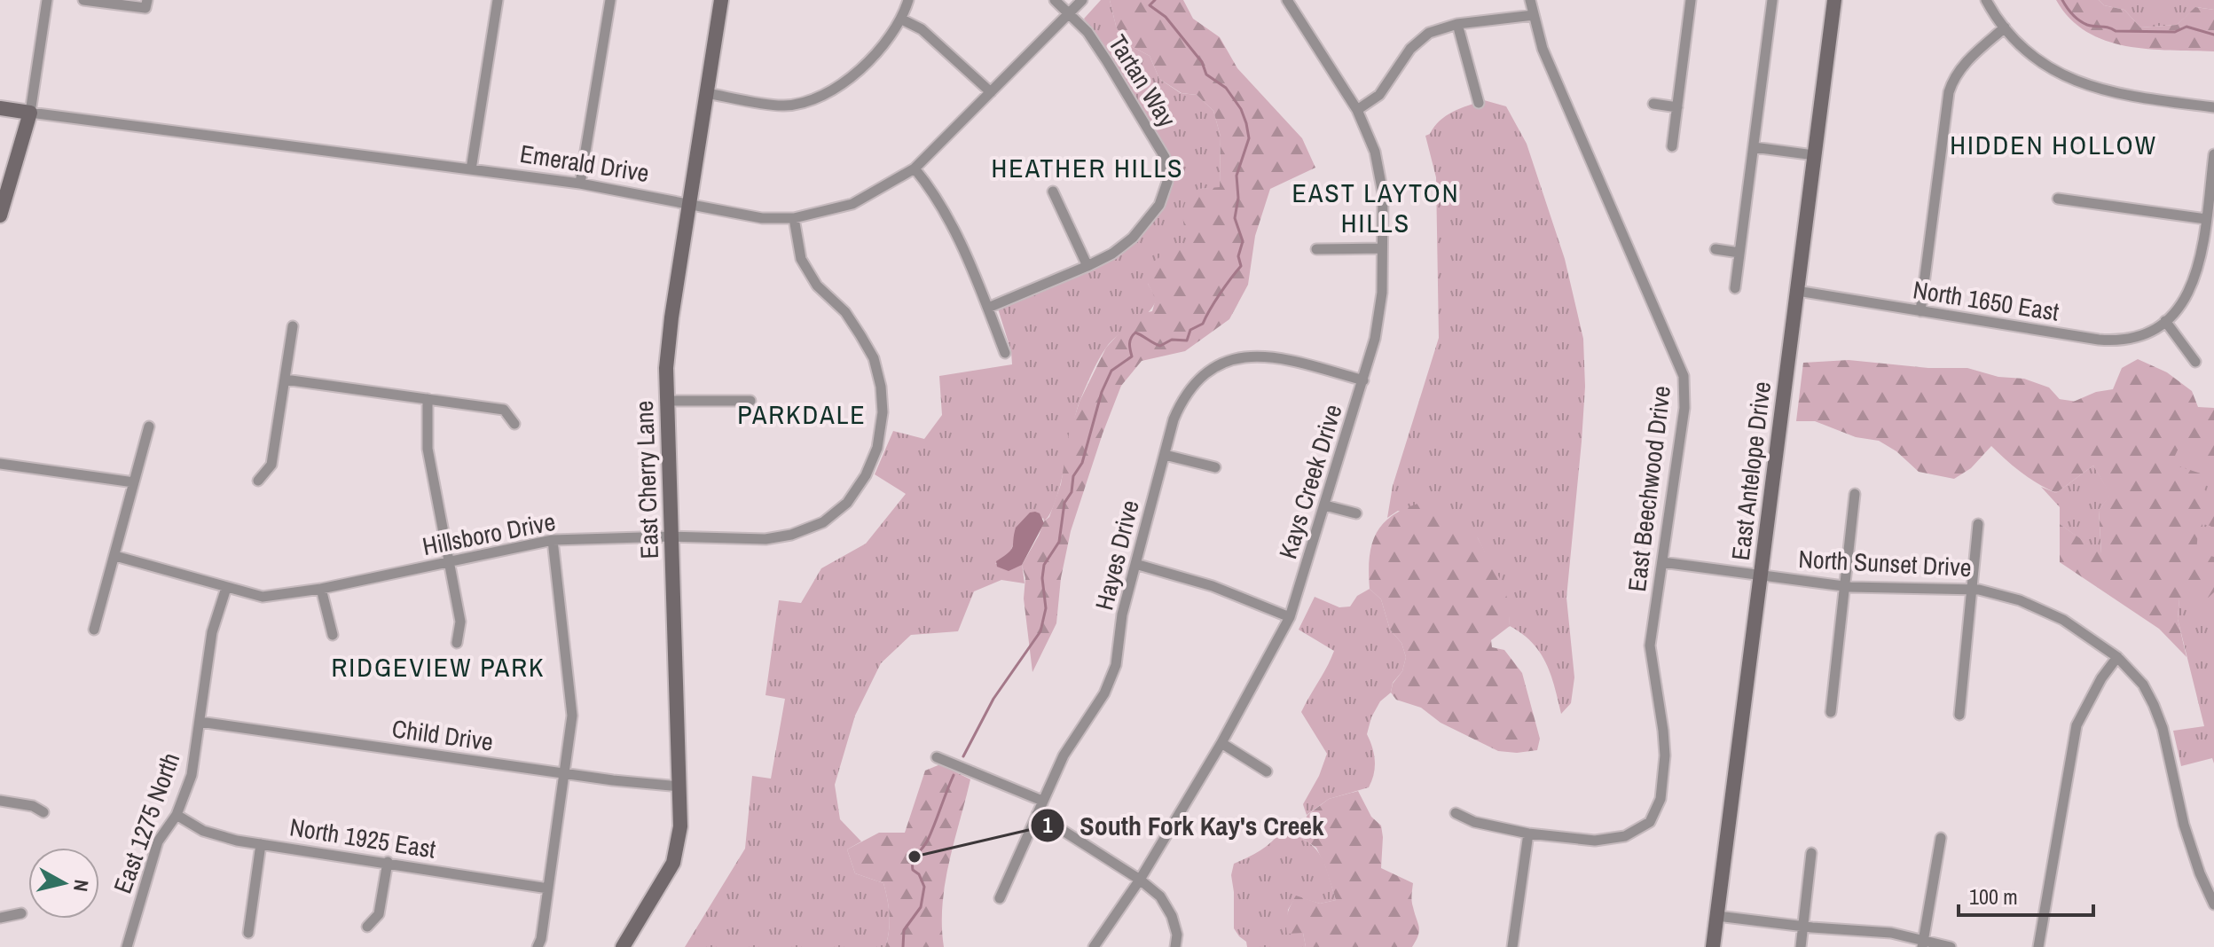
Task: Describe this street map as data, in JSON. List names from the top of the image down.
{
  "streets": {
    "street": [
      "Tartan Way",
      "Emerald Drive",
      "North 1650 East",
      "East Antelope Drive",
      "East Cherry Lane",
      "Kays Creek Drive",
      "East Beechwood Drive",
      "Hillsboro Drive",
      "Hayes Drive",
      "North Sunset Drive",
      "Child Drive",
      "East 1275 North",
      "North 1925 East"
    ]
  },
  "crossings": [
    ["Tartan Way", "Emerald Drive"],
    ["Emerald Drive", "East Cherry Lane"],
    ["Emerald Drive", "Hillsboro Drive"],
    ["North 1650 East", "East Antelope Drive"],
    ["East Antelope Drive", "North Sunset Drive"],
    ["East Cherry Lane", "Hillsboro Drive"],
    ["East Cherry Lane", "Child Drive"],
    ["Kays Creek Drive", "Hayes Drive"],
    ["East Beechwood Drive", "North Sunset Drive"],
    ["Hillsboro Drive", "East 1275 North"],
    ["Child Drive", "East 1275 North"],
    ["East 1275 North", "North 1925 East"]
  ],
  "districts": [
    "HIDDEN HOLLOW",
    "HEATHER HILLS",
    "EAST LAYTON HILLS",
    "PARKDALE",
    "RIDGEVIEW PARK"
  ],
  "places": ["South Fork Kay's Creek"],
  "scale_bar": "100 m",
  "north": "right"
}
